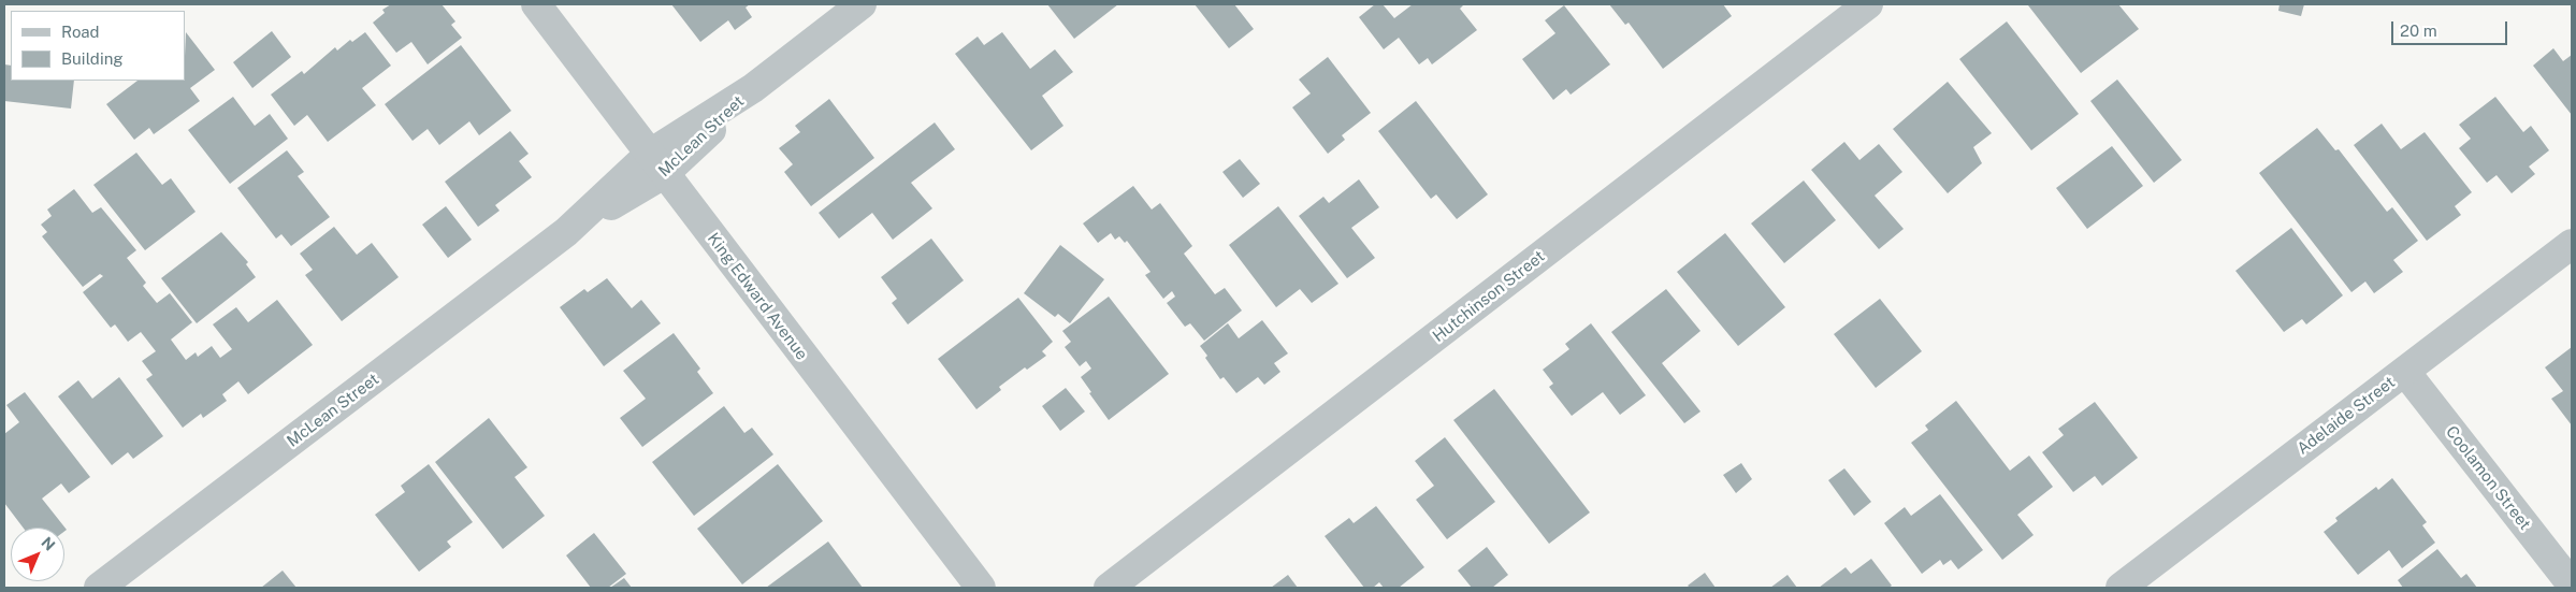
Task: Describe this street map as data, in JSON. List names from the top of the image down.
{
  "streets": {
    "street": [
      "McLean Street",
      "King Edward Avenue",
      "Hutchinson Street",
      "Adelaide Street",
      "Coolamon Street"
    ]
  },
  "crossings": [
    ["McLean Street", "King Edward Avenue"],
    ["Adelaide Street", "Coolamon Street"]
  ],
  "legend": ["Road", "Building"],
  "scale_bar": "20 m",
  "north": "top right"
}
